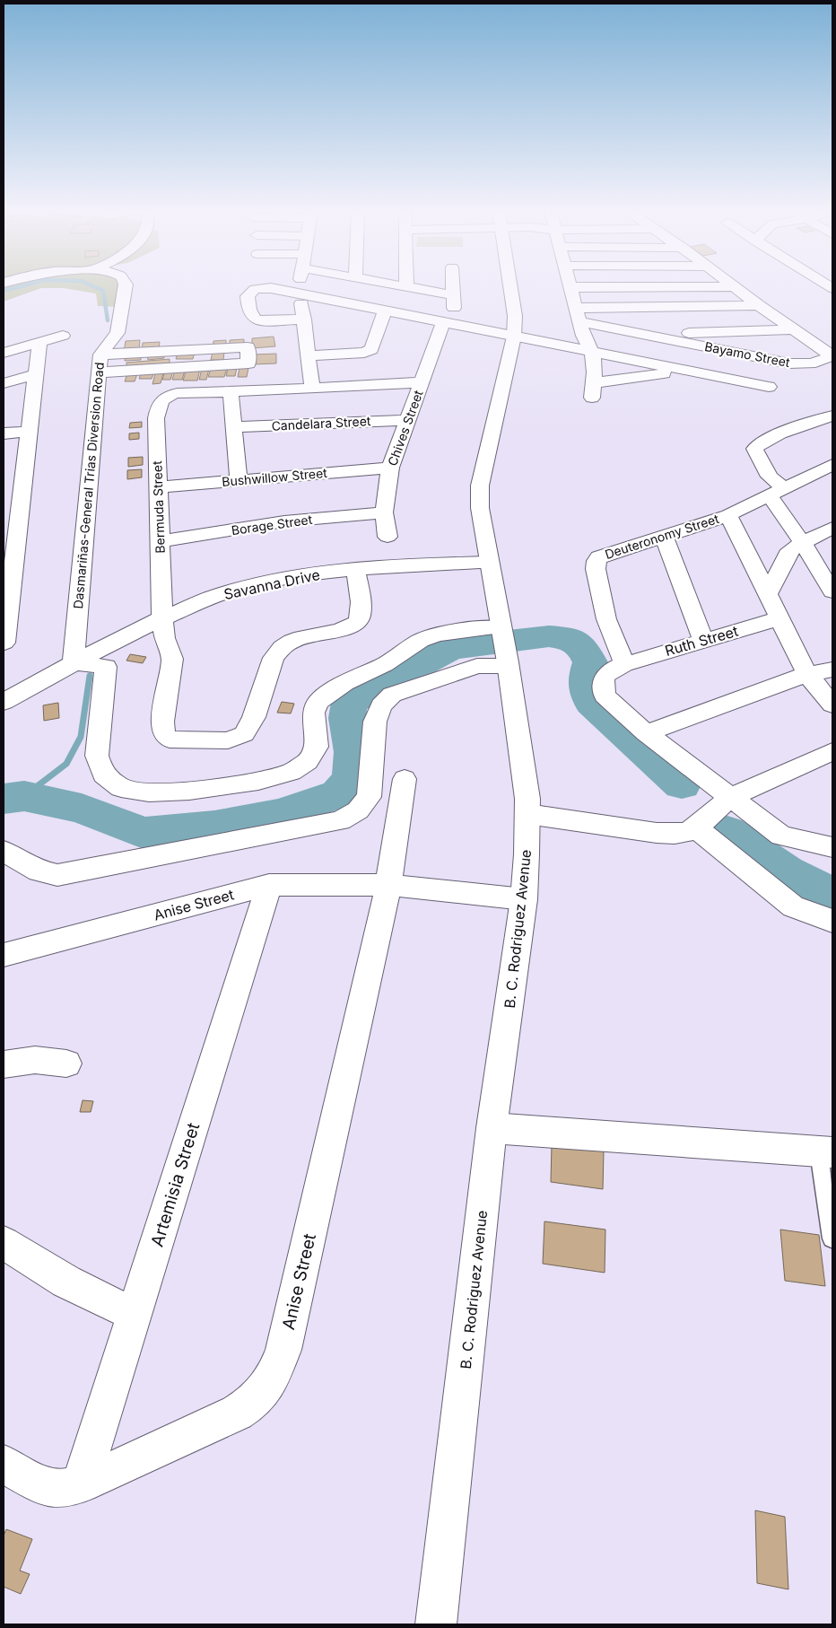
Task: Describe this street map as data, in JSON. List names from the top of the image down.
{
  "streets": {
    "street": [
      "Bayamo Street",
      "Candelara Street",
      "Chives Street",
      "Bushwillow Street",
      "Dasmariñas-General Trias Diversion Road",
      "Bermuda Street",
      "Borage Street",
      "Deuteronomy Street",
      "Savanna Drive",
      "Ruth Street",
      "Anise Street",
      "B. C. Rodriguez Avenue",
      "Artemisia Street"
    ]
  },
  "crossings": [
    ["Candelara Street", "Chives Street"],
    ["Chives Street", "Bushwillow Street"],
    ["Chives Street", "Borage Street"],
    ["Bushwillow Street", "Bermuda Street"],
    ["Dasmariñas-General Trias Diversion Road", "Savanna Drive"],
    ["Bermuda Street", "Borage Street"],
    ["Bermuda Street", "Savanna Drive"],
    ["Deuteronomy Street", "Ruth Street"],
    ["Savanna Drive", "B. C. Rodriguez Avenue"],
    ["Anise Street", "B. C. Rodriguez Avenue"],
    ["Anise Street", "Artemisia Street"]
  ]
}
